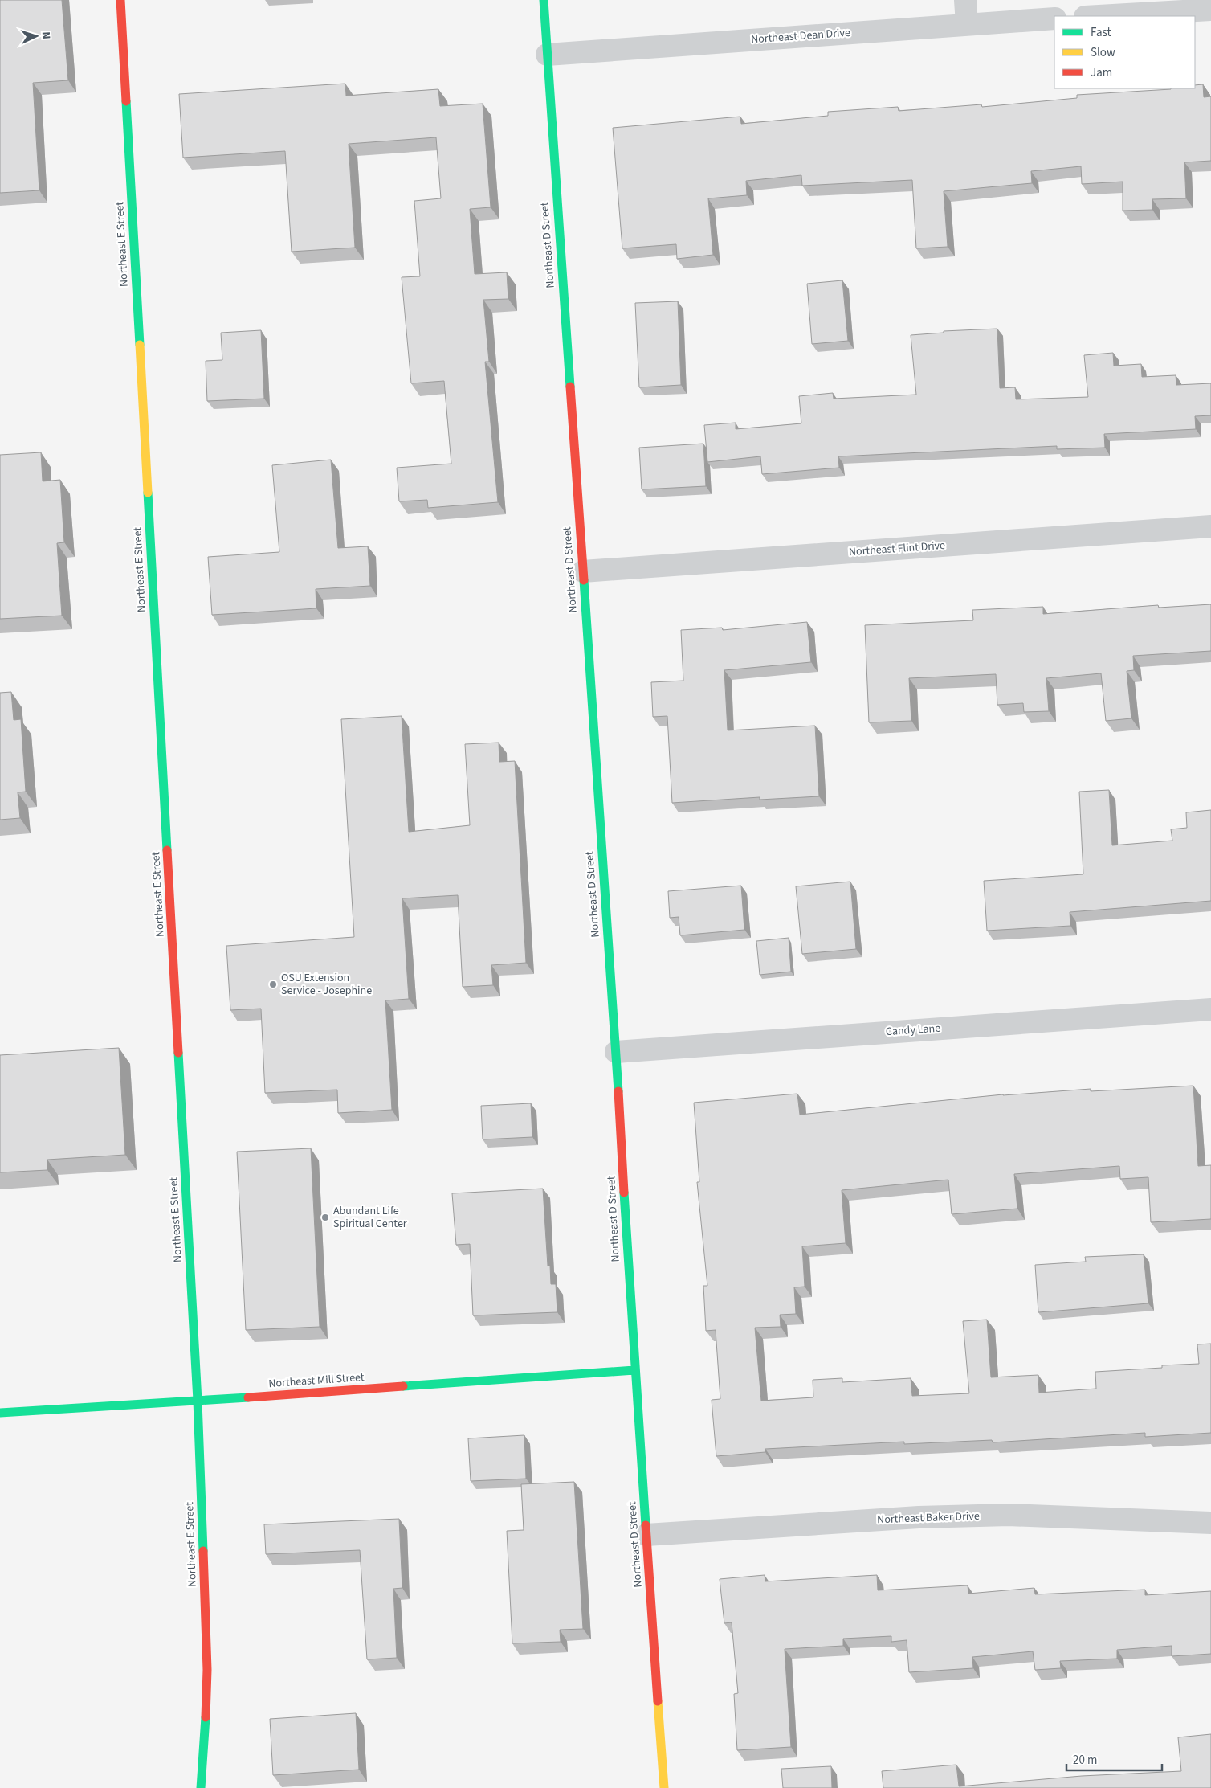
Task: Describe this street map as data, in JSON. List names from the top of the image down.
{
  "streets": {
    "street": [
      "Northeast Dean Drive",
      "Northeast E Street",
      "Northeast D Street",
      "Northeast Flint Drive",
      "Candy Lane",
      "Northeast Mill Street",
      "Northeast Baker Drive"
    ]
  },
  "crossings": [
    ["Northeast Dean Drive", "Northeast D Street"],
    ["Northeast E Street", "Northeast Mill Street"],
    ["Northeast D Street", "Northeast Flint Drive"],
    ["Northeast D Street", "Candy Lane"],
    ["Northeast D Street", "Northeast Mill Street"],
    ["Northeast D Street", "Northeast Baker Drive"]
  ],
  "places": ["OSU Extension Service - Josephine", "Abundant Life Spiritual Center"],
  "legend": ["Fast", "Slow", "Jam"],
  "scale_bar": "20 m",
  "north": "right"
}
